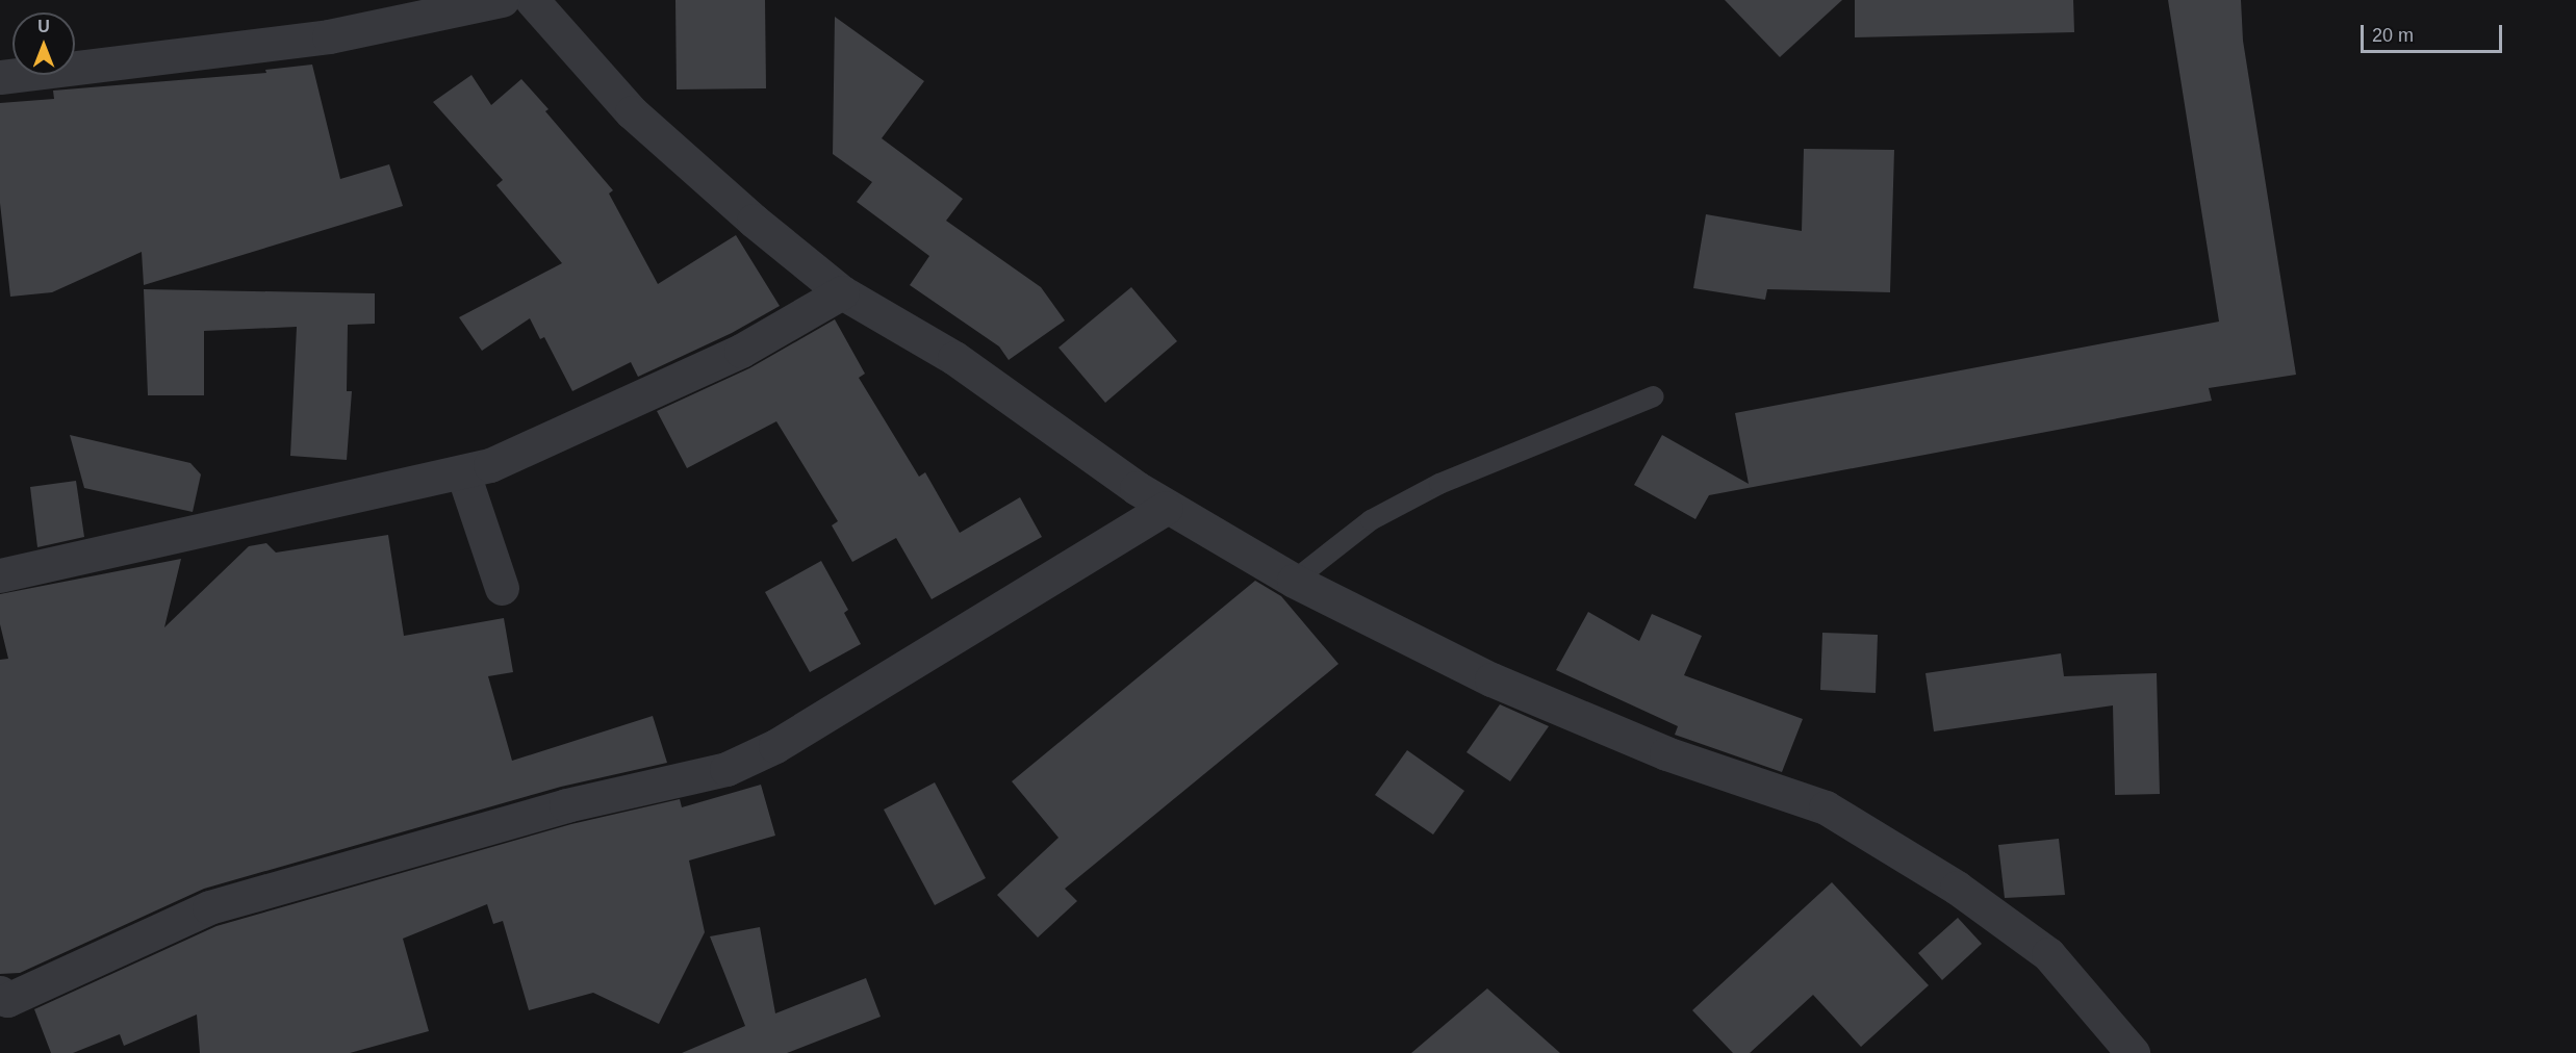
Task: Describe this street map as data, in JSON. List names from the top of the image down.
{
  "scale_bar": "20 m",
  "north": "top"
}
